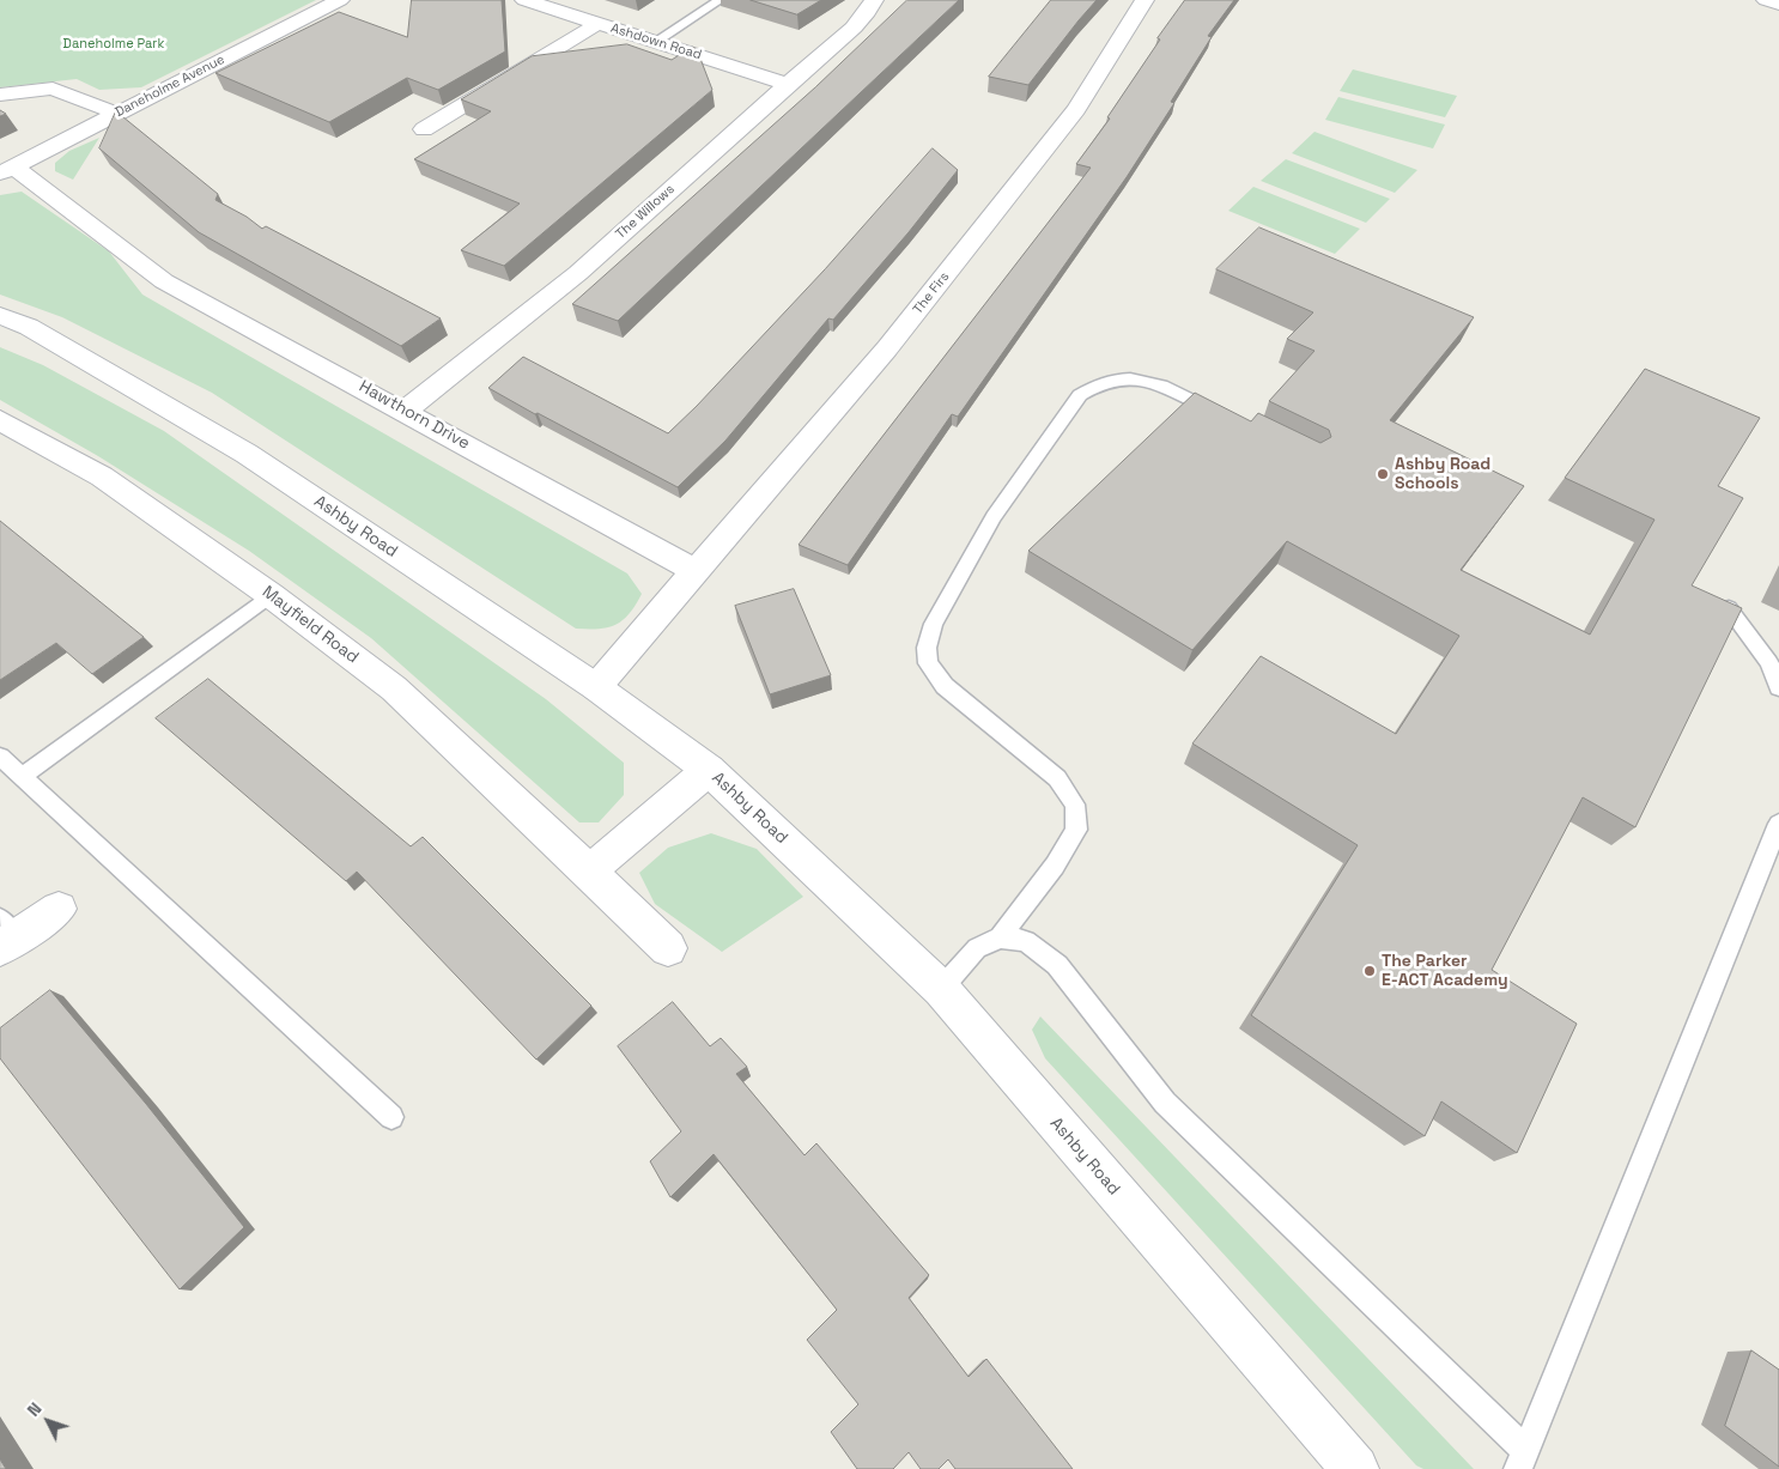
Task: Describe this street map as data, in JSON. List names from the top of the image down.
{
  "streets": {
    "street": [
      "Ashdown Road",
      "Daneholme Avenue",
      "The Willows",
      "The Firs",
      "Hawthorn Drive",
      "Ashby Road",
      "Mayfield Road"
    ]
  },
  "crossings": [
    ["Ashdown Road", "The Willows"],
    ["Daneholme Avenue", "Hawthorn Drive"],
    ["The Willows", "Hawthorn Drive"],
    ["The Firs", "Hawthorn Drive"]
  ],
  "parks": ["Daneholme Park"],
  "places": ["Ashby Road Schools", "The Parker E-ACT Academy"],
  "north": "top left"
}
